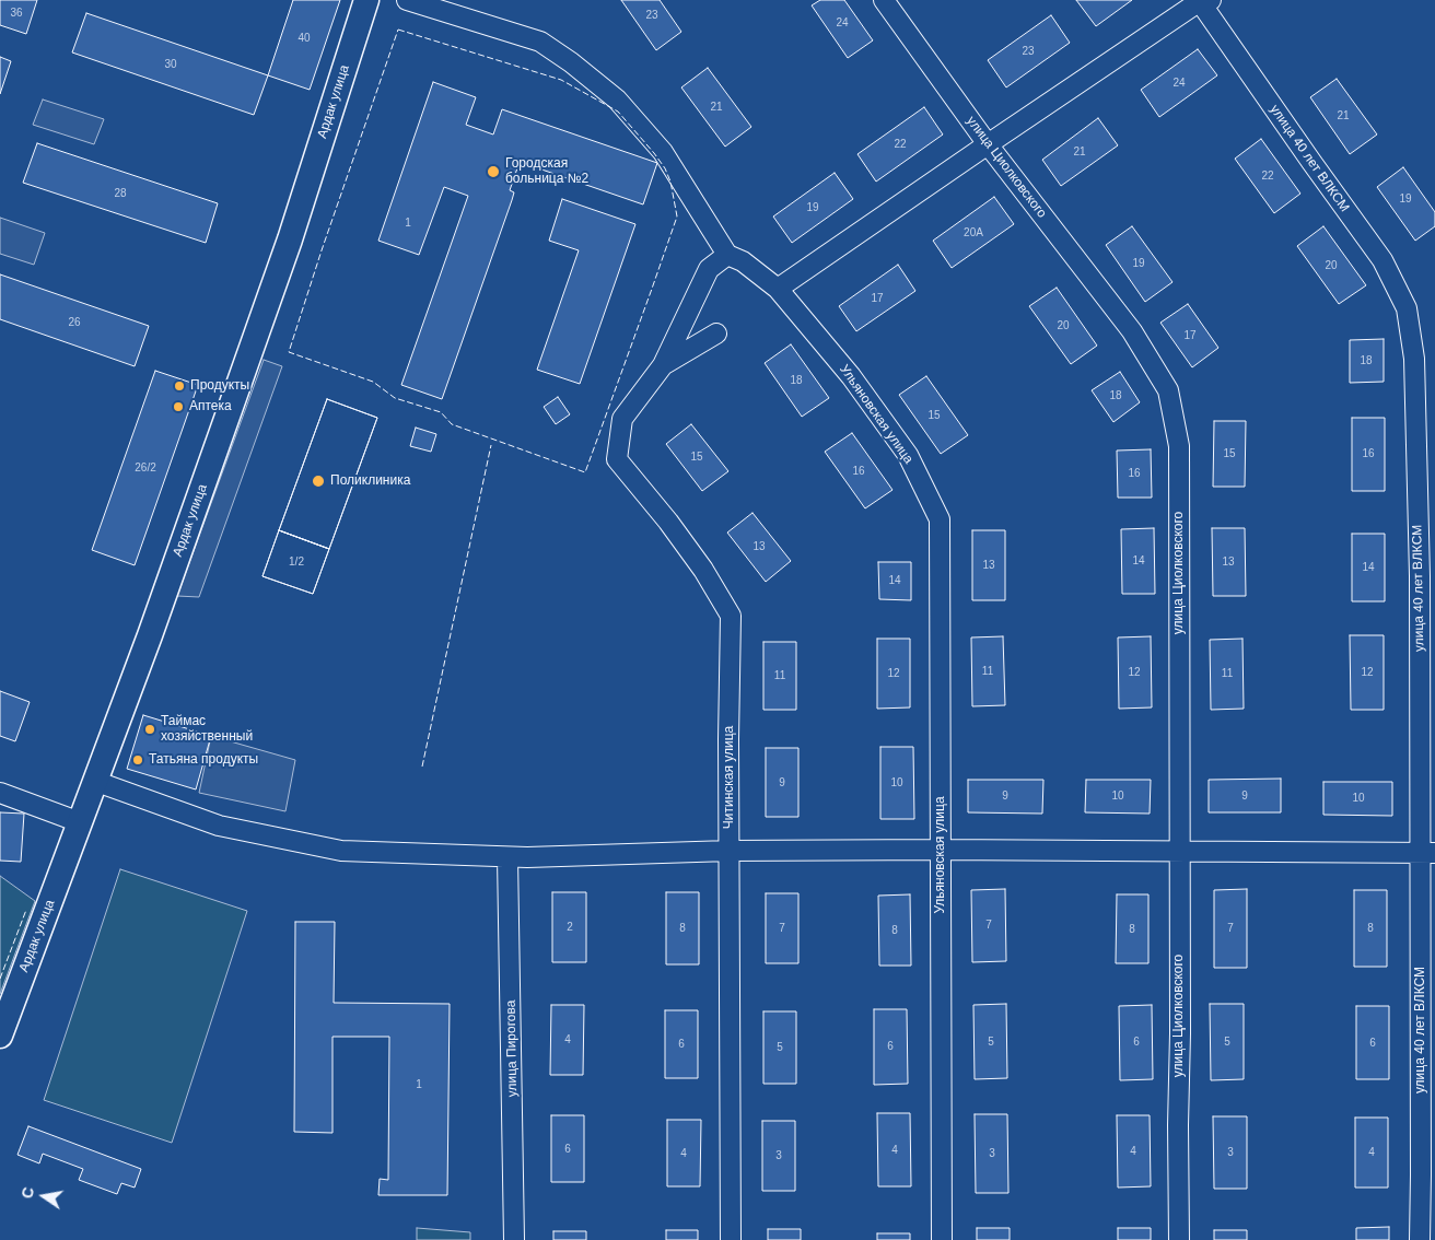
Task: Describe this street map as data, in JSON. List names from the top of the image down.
{
  "streets": {
    "street": [
      "Ардак улица",
      "улица 40 лет ВЛКСМ",
      "улица Циолковского",
      "Ульяновская улица",
      "Читинская улица",
      "улица Пирогова"
    ]
  },
  "places": [
    "Городская больница №2",
    "Продукты",
    "Аптека",
    "Поликлиника",
    "Таймас хозяйственный",
    "Татьяна продукты"
  ],
  "house_numbers": [
    "36",
    "23",
    "24",
    "40",
    "23",
    "30",
    "24",
    "21",
    "21",
    "22",
    "21",
    "22",
    "28",
    "19",
    "19",
    "1",
    "20A",
    "19",
    "20",
    "17",
    "26",
    "20",
    "17",
    "18",
    "18",
    "18",
    "15",
    "15",
    "16",
    "15",
    "26/2",
    "16",
    "16",
    "13",
    "14",
    "1/2",
    "13",
    "13",
    "14",
    "14",
    "11",
    "12",
    "12",
    "12",
    "11",
    "11",
    "9",
    "10",
    "9",
    "10",
    "9",
    "10",
    "7",
    "2",
    "8",
    "7",
    "7",
    "8",
    "8",
    "8",
    "4",
    "5",
    "6",
    "5",
    "6",
    "6",
    "6",
    "5",
    "1",
    "6",
    "4",
    "4",
    "3",
    "4",
    "4",
    "3",
    "3"
  ],
  "north": "left"
}
